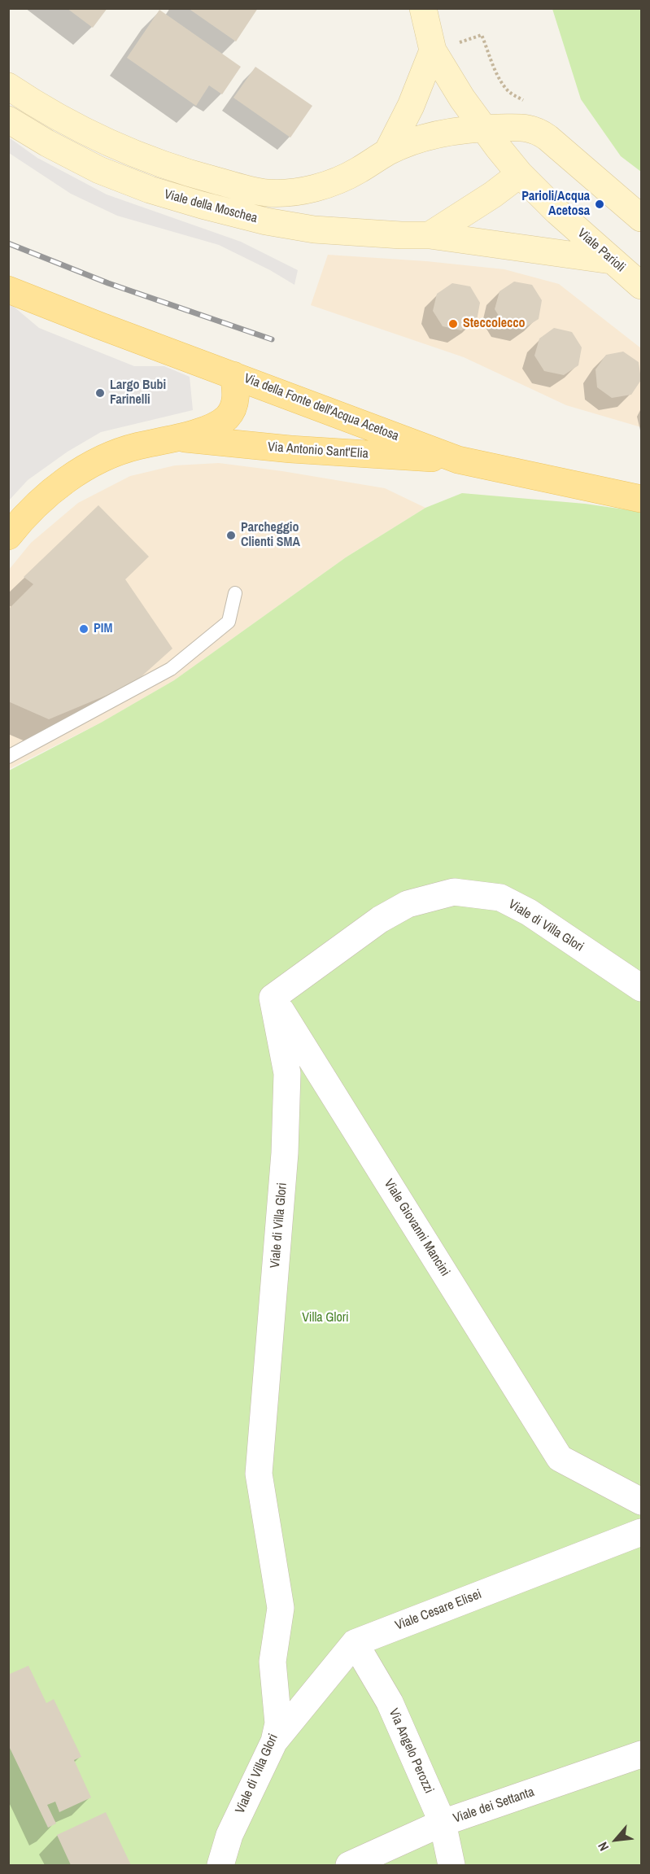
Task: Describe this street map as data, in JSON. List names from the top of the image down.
{
  "streets": {
    "main road": [
      "Viale della Moschea",
      "Viale Parioli",
      "Via della Fonte dell'Acqua Acetosa",
      "Via Antonio Sant'Elia"
    ],
    "street": [
      "Viale di Villa Glori",
      "Viale Giovanni Mancini",
      "Viale Cesare Elisei",
      "Via Angelo Perozzi",
      "Viale dei Settanta"
    ]
  },
  "crossings": [
    ["Viale della Moschea", "Viale Parioli"],
    ["Via della Fonte dell'Acqua Acetosa", "Via Antonio Sant'Elia"],
    ["Viale di Villa Glori", "Viale Giovanni Mancini"],
    ["Viale di Villa Glori", "Viale Cesare Elisei"],
    ["Viale Cesare Elisei", "Via Angelo Perozzi"],
    ["Via Angelo Perozzi", "Viale dei Settanta"]
  ],
  "parks": ["Villa Glori"],
  "places": [
    "Parioli/Acqua Acetosa",
    "Steccolecco",
    "Largo Bubi Farinelli",
    "Parcheggio Clienti SMA",
    "PIM"
  ],
  "north": "bottom left"
}
